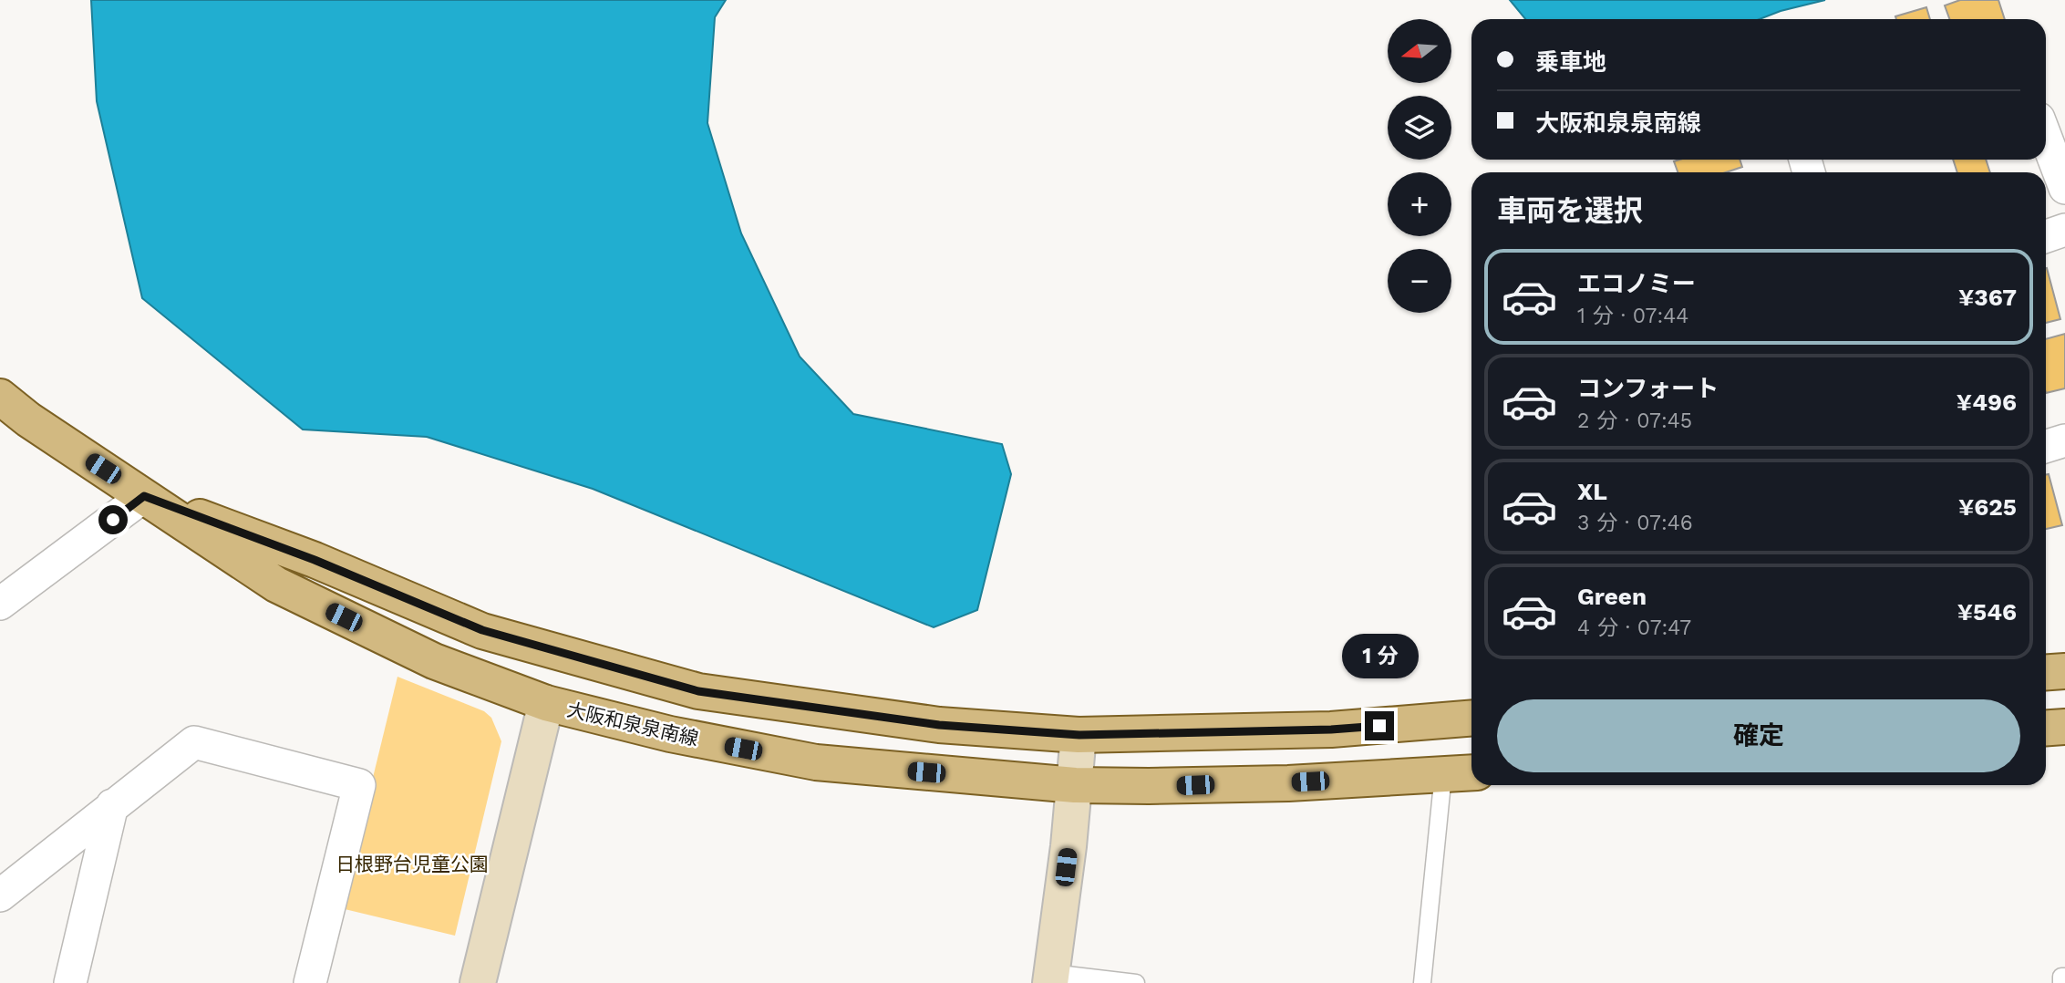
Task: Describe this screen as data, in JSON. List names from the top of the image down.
{
  "streets": {
    "main road": ["大阪和泉泉南線"]
  },
  "parks": ["日根野台児童公園"],
  "north": "left",
  "page": {
    "map_buttons": ["+", "−"],
    "banner": ["乗車地", "大阪和泉泉南線"],
    "heading": "車両を選択",
    "list": [
      {
        "name": "エコノミー",
        "note": "1 分 · 07:44",
        "value": "¥367"
      },
      {
        "name": "コンフォート",
        "note": "2 分 · 07:45",
        "value": "¥496"
      },
      {
        "name": "XL",
        "note": "3 分 · 07:46",
        "value": "¥625"
      },
      {
        "name": "Green",
        "note": "4 分 · 07:47",
        "value": "¥546"
      }
    ],
    "bubble": "1 分",
    "buttons": "確定"
  }
}
